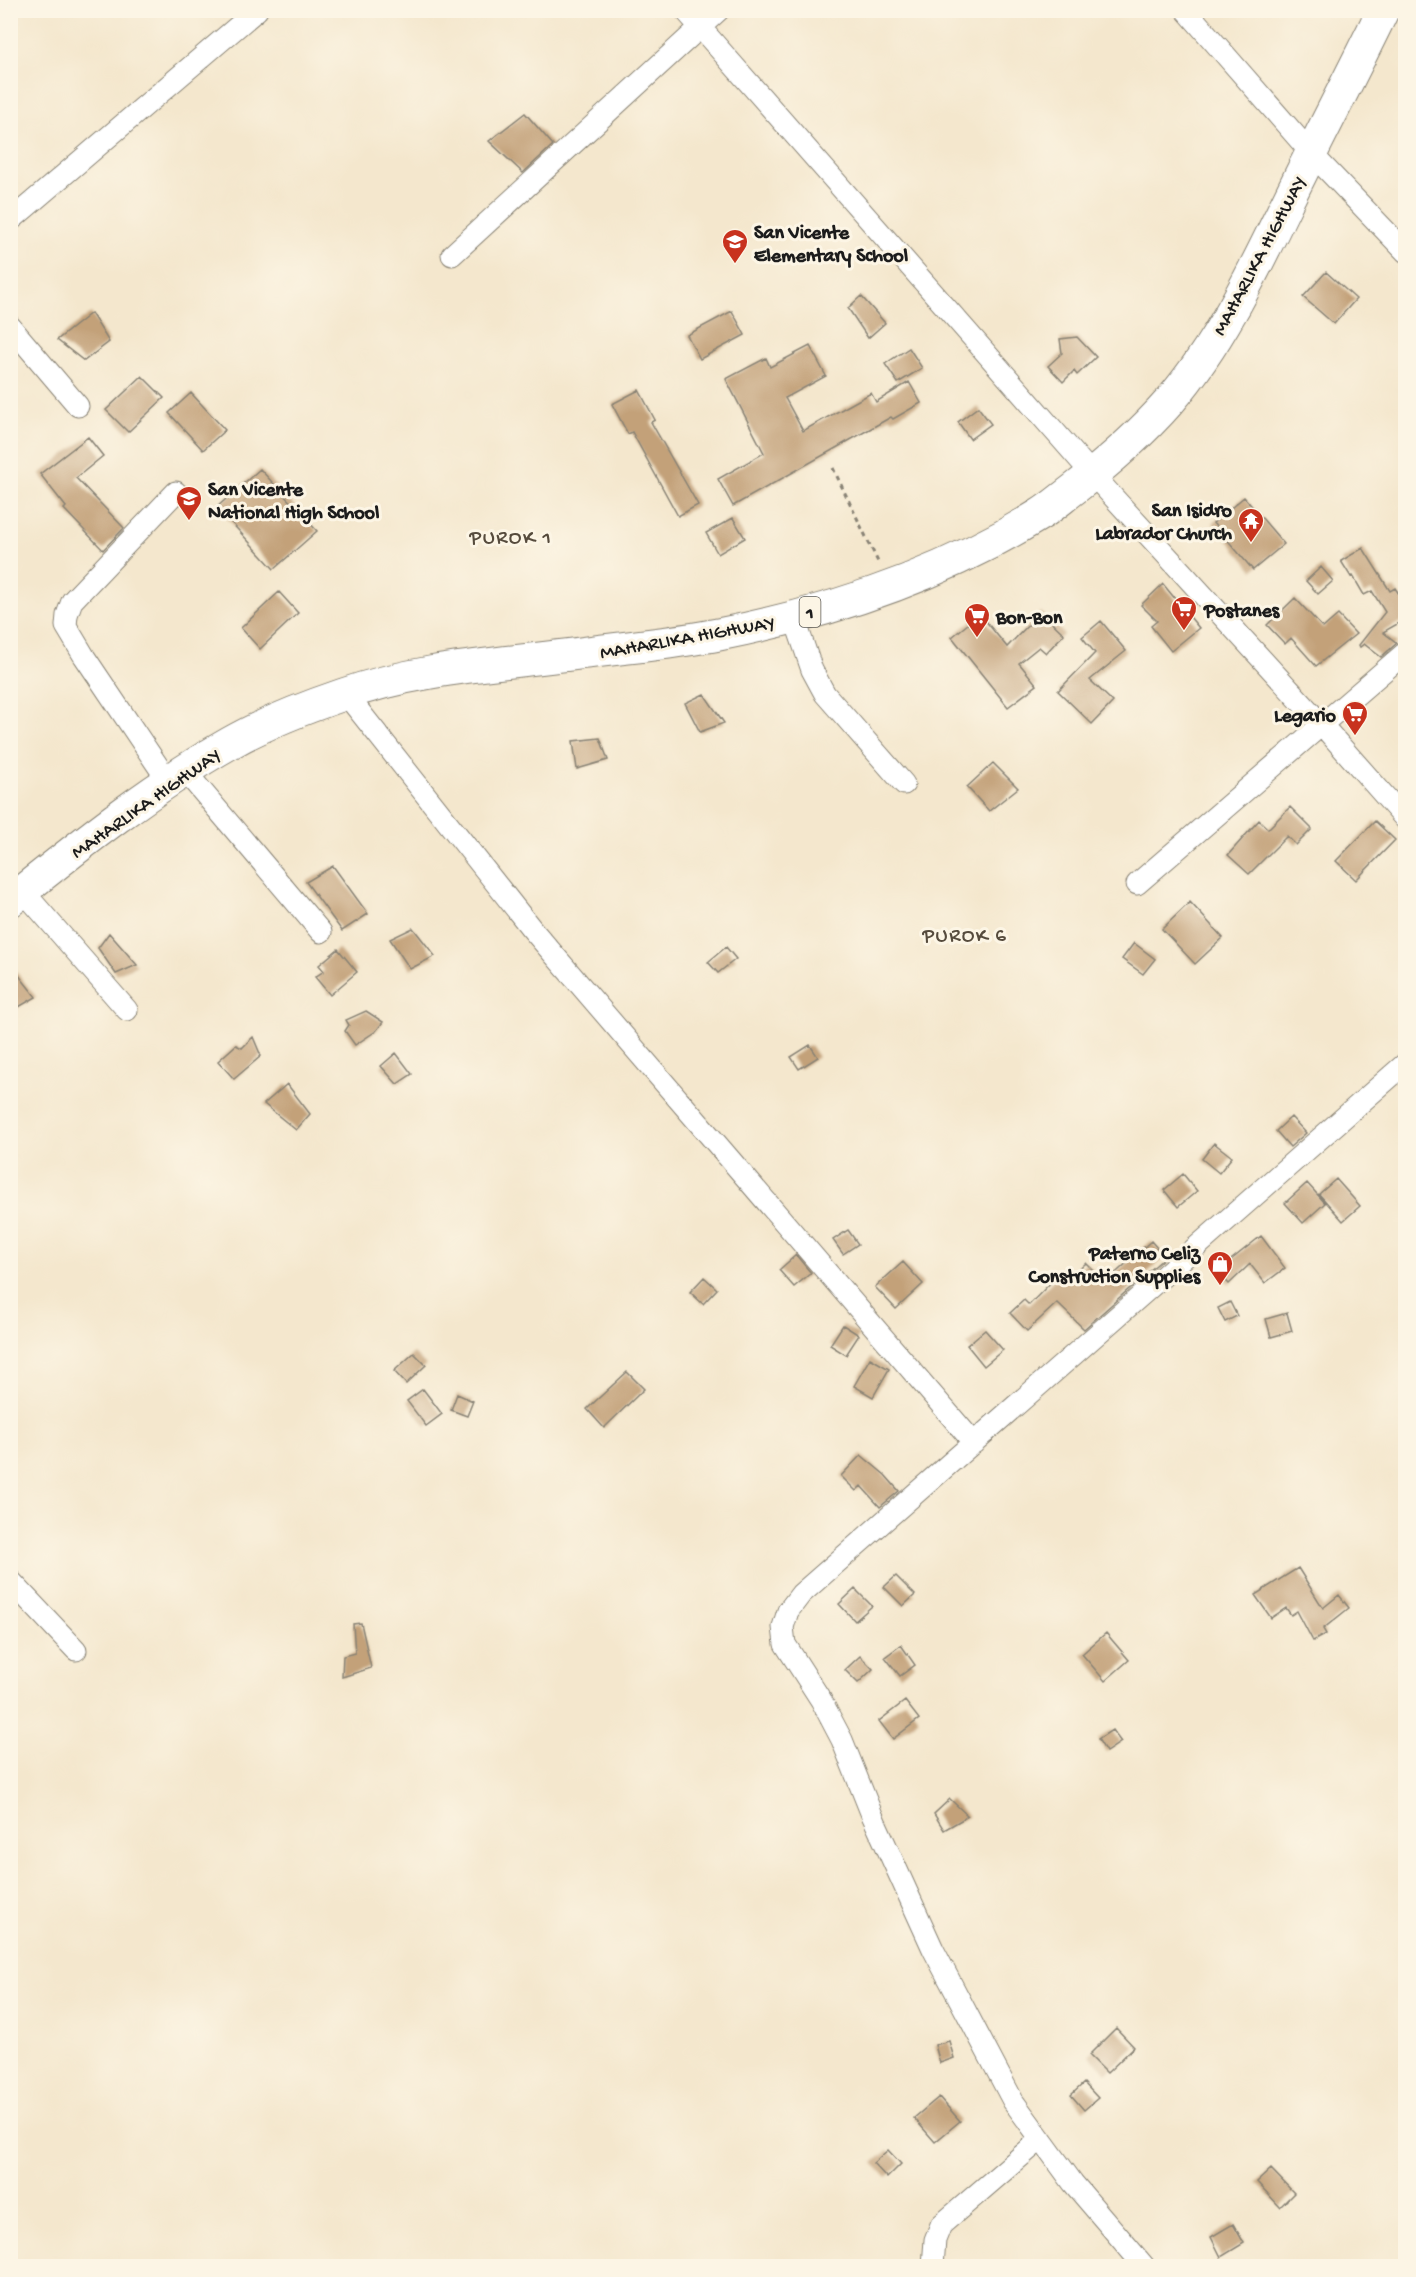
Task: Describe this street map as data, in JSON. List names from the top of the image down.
{
  "streets": {
    "highway": ["MAHARLIKA HIGHWAY", "1"]
  },
  "districts": ["PUROK 1", "PUROK 6"],
  "places": {
    "school or university": ["San Vicente Elementary School", "San Vicente National High School"],
    "temple": ["San Isidro Labrador Church"],
    "supermarket": ["Postanes", "Bon-Bon", "Legario"],
    "shop": ["Paterno Celiz Construction Supplies"]
  }
}
